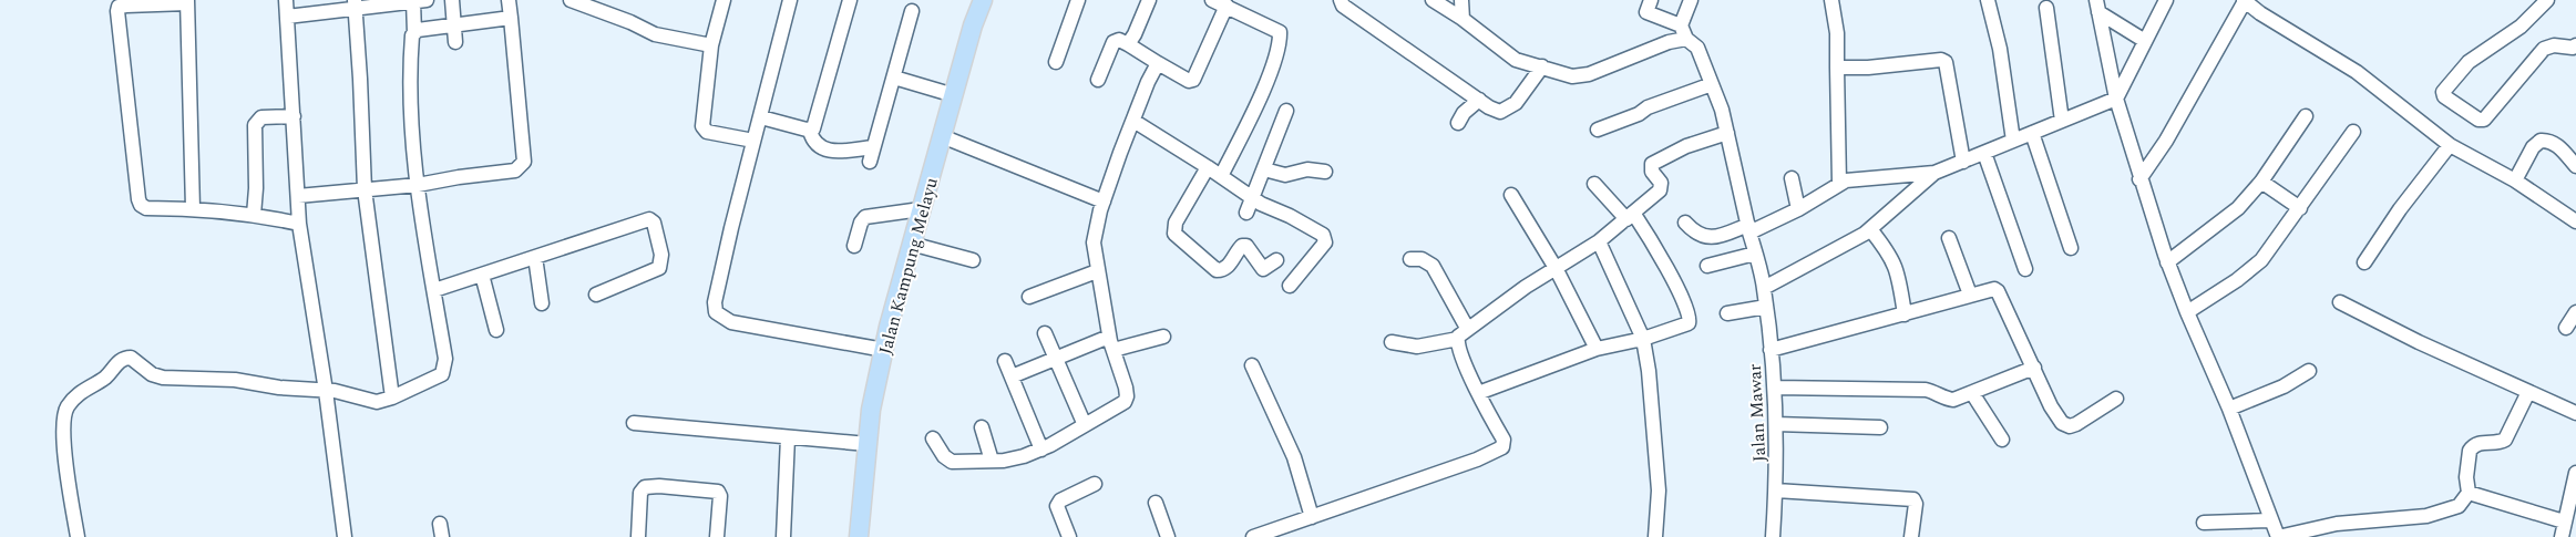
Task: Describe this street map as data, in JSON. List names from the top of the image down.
{
  "streets": {
    "main road": ["Jalan Kampung Melayu"],
    "street": ["Jalan Mawar"]
  }
}
